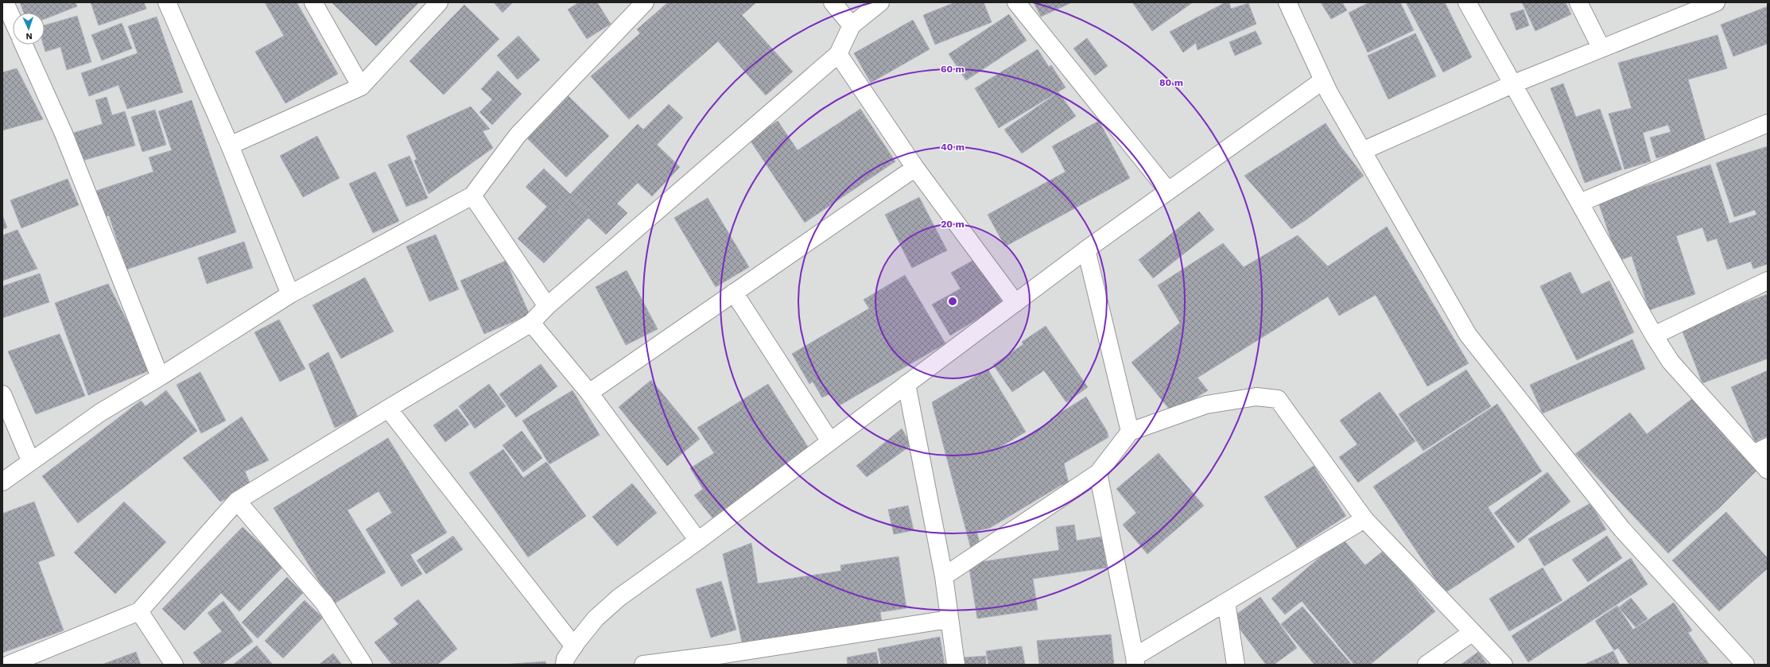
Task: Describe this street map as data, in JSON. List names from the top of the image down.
{
  "north": "bottom",
  "rings": [
    "60 m",
    "80 m",
    "40 m",
    "20 m"
  ]
}
